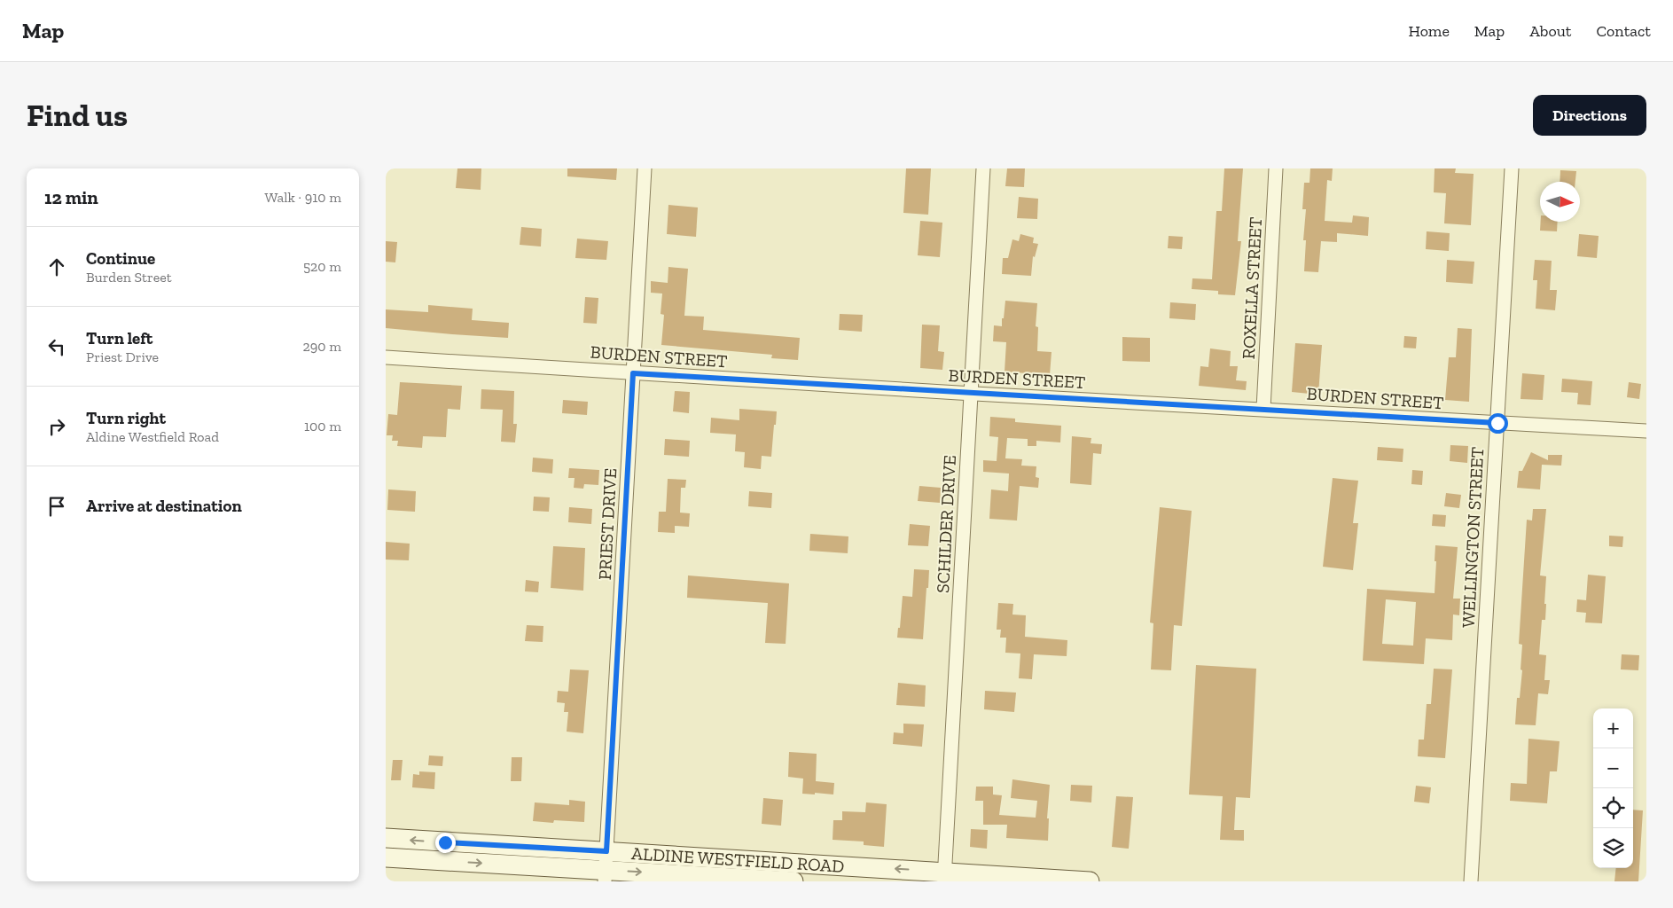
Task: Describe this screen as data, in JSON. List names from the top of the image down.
{
  "streets": {
    "main road": ["ALDINE WESTFIELD ROAD"],
    "street": [
      "ROXELLA STREET",
      "BURDEN STREET",
      "PRIEST DRIVE",
      "SCHILDER DRIVE",
      "WELLINGTON STREET"
    ]
  },
  "crossings": [
    ["ROXELLA STREET", "BURDEN STREET"],
    ["BURDEN STREET", "PRIEST DRIVE"],
    ["BURDEN STREET", "SCHILDER DRIVE"],
    ["BURDEN STREET", "WELLINGTON STREET"],
    ["PRIEST DRIVE", "ALDINE WESTFIELD ROAD"],
    ["SCHILDER DRIVE", "ALDINE WESTFIELD ROAD"]
  ],
  "north": "right",
  "page": {
    "header": "Map",
    "nav": [
      "Home",
      "Map",
      "About",
      "Contact"
    ],
    "buttons": "Directions",
    "title": "Find us",
    "heading": ["12 min", "Walk · 910 m"],
    "list": [
      ["Continue", "Burden Street", "520 m"],
      ["Turn left", "Priest Drive", "290 m"],
      ["Turn right", "Aldine Westfield Road", "100 m"],
      "Arrive at destination"
    ],
    "map_buttons": ["+", "−"]
  }
}
